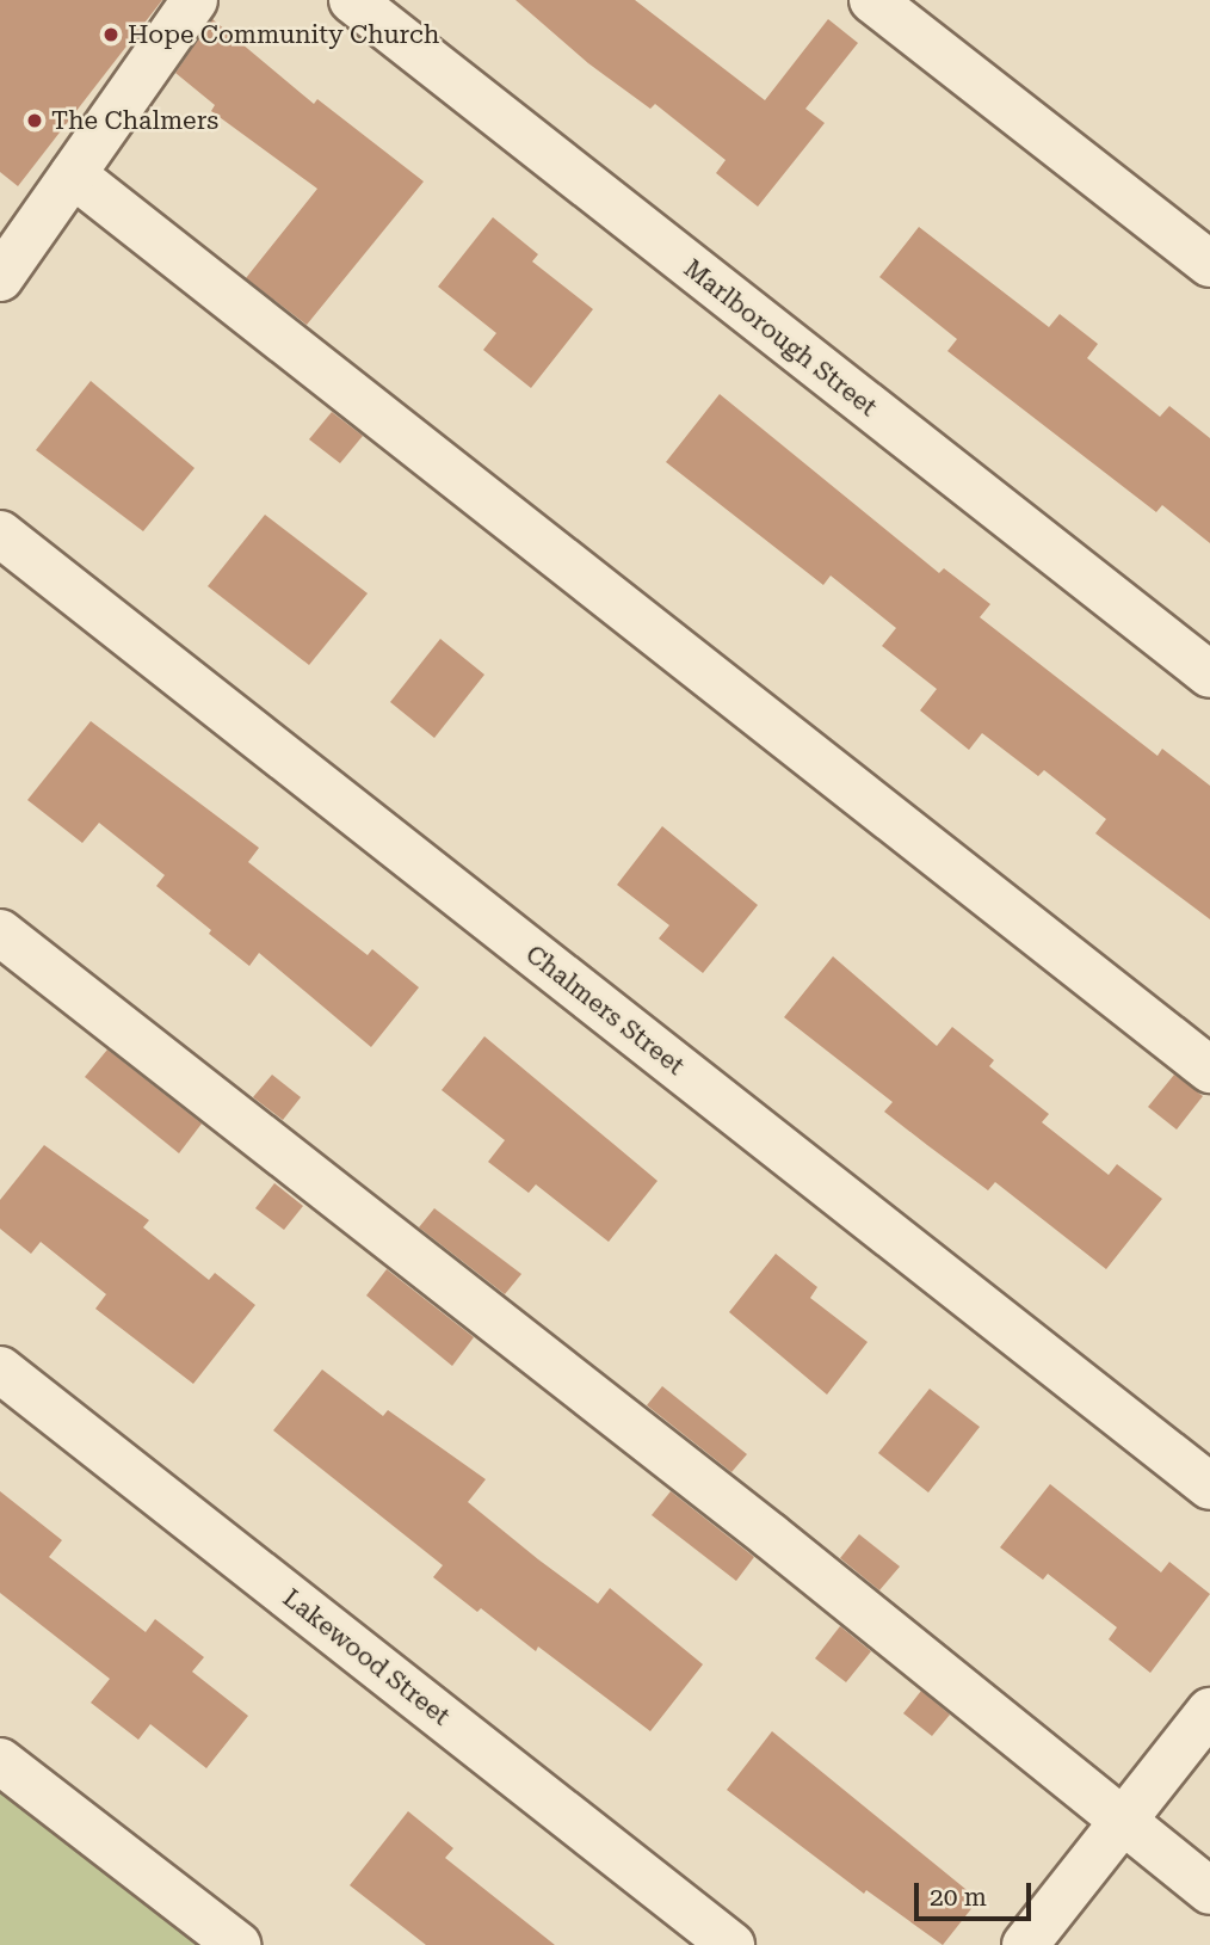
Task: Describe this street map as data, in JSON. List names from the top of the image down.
{
  "streets": {
    "street": ["Marlborough Street", "Chalmers Street", "Lakewood Street"]
  },
  "places": ["Hope Community Church", "The Chalmers"],
  "scale_bar": "20 m"
}
